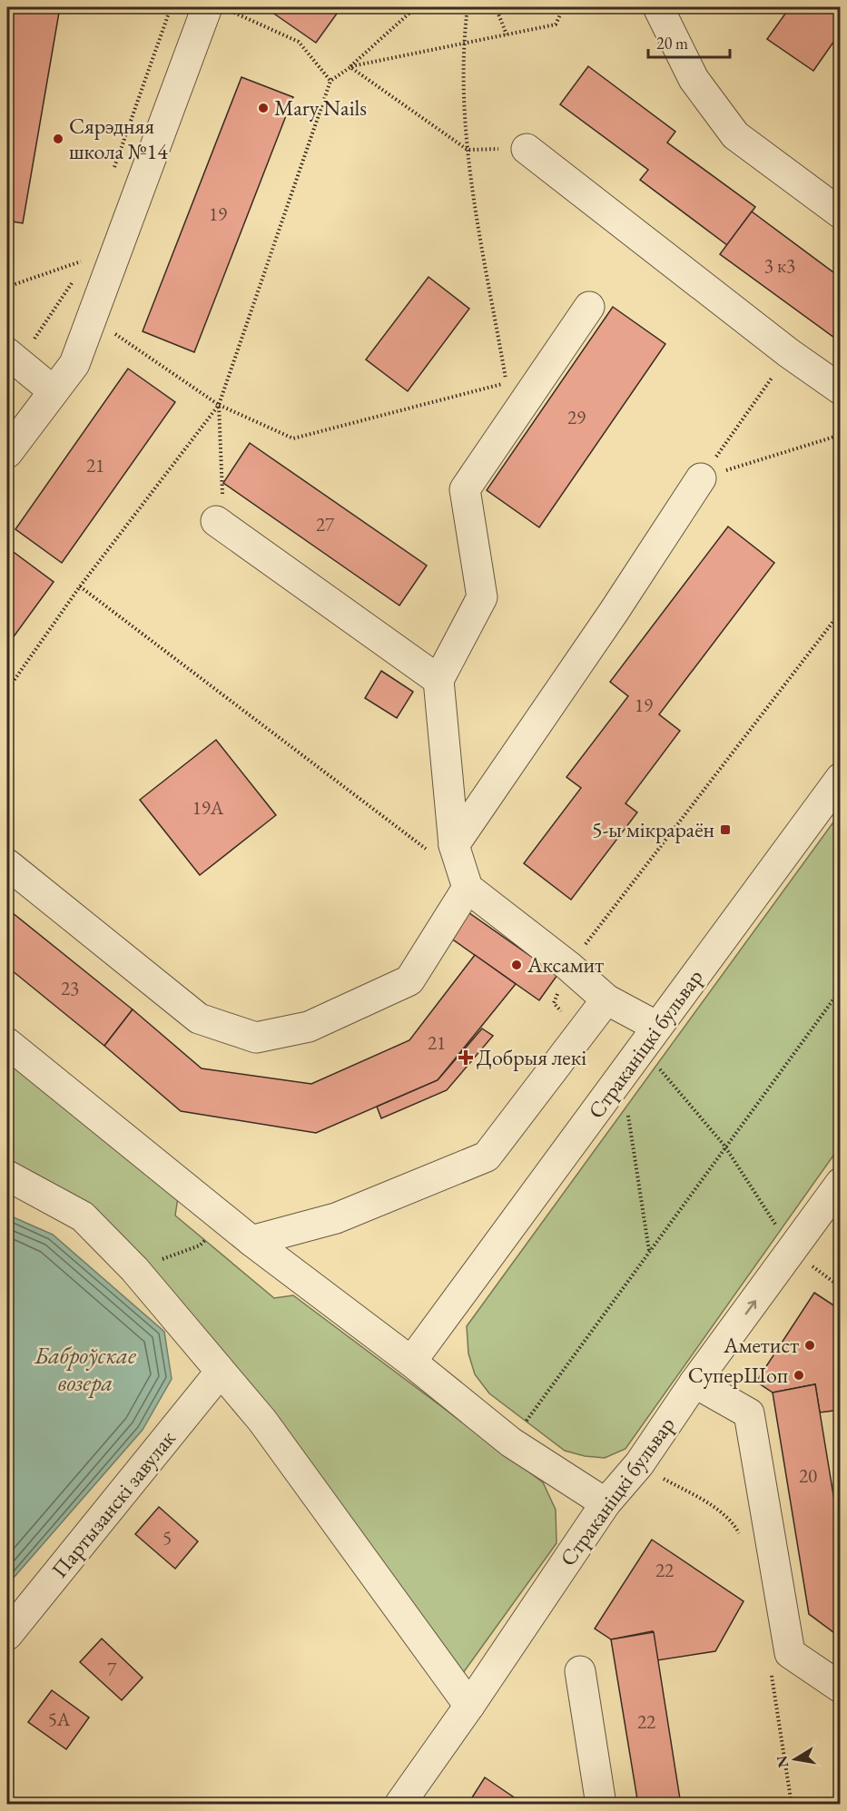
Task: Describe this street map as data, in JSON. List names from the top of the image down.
{
  "streets": {
    "street": ["Страканіцкі бульвар", "Партызанскі завулак"]
  },
  "water": ["Баброўскае возера"],
  "places": {
    "other": [
      "Mary Nails",
      "Сярэдняя школа №14",
      "Аксамит",
      "Аметист",
      "СуперШоп"
    ],
    "transit": ["5-ы мікрараён"],
    "health": ["Добрыя лекi"]
  },
  "house_numbers": [
    "19",
    "3 к3",
    "29",
    "21",
    "27",
    "19",
    "19А",
    "23",
    "21",
    "20",
    "5",
    "22",
    "7",
    "5А",
    "22"
  ],
  "scale_bar": "20 m",
  "north": "left"
}
